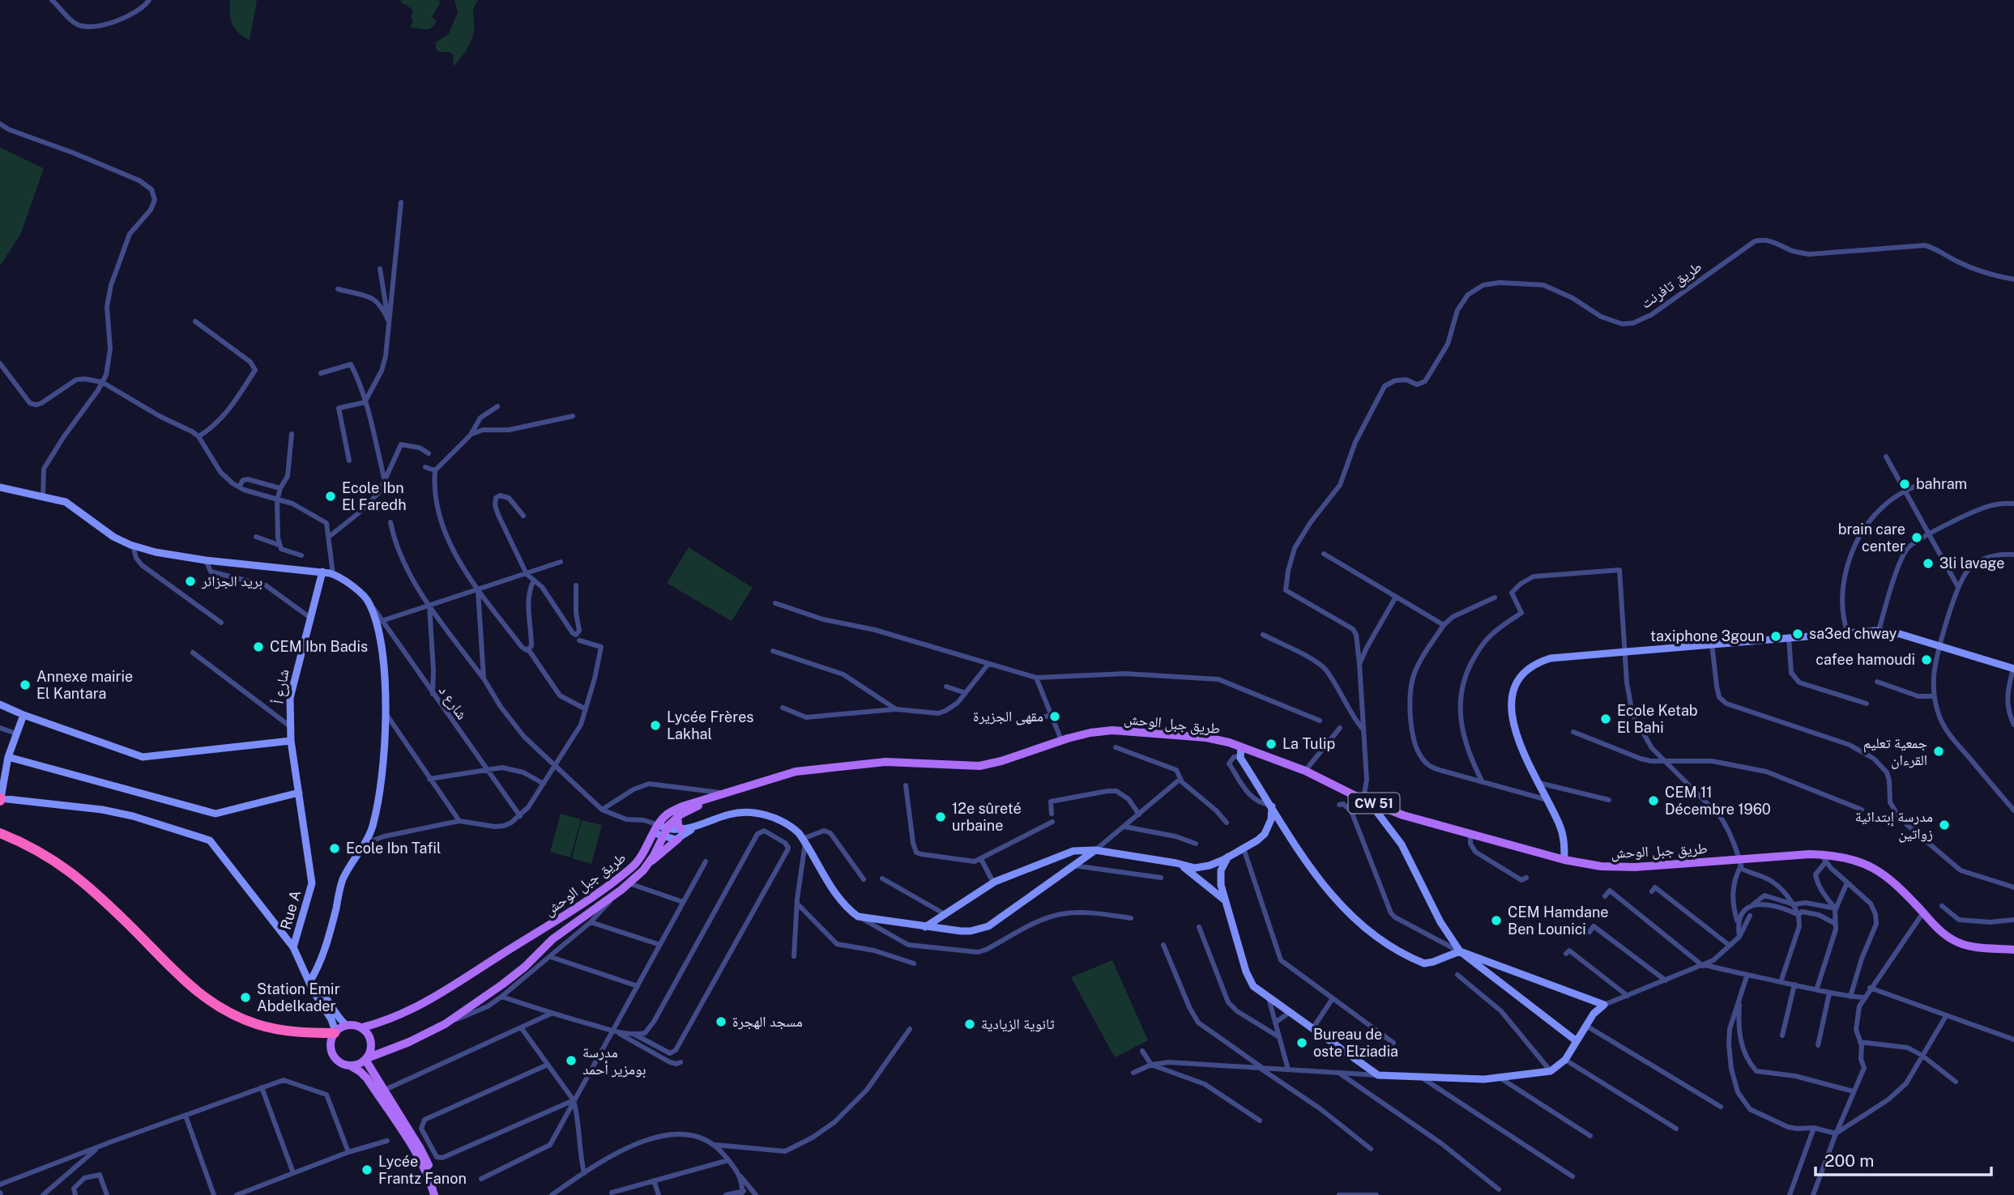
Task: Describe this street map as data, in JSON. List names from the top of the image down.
{
  "streets": {
    "main road": [
      "شارع أ",
      "طريق جبل الوحش",
      "CW 51",
      "Rue A"
    ],
    "street": ["طريق تافرنت", "شارع د"]
  },
  "crossings": [
    ["شارع أ", "Rue A"]
  ],
  "places": [
    "bahram",
    "Ecole Ibn El Faredh",
    "brain care center",
    "3li lavage",
    "بريد الجزائر",
    "sa3ed chway",
    "taxiphone 3goun",
    "CEM Ibn Badis",
    "cafee hamoudi",
    "Annexe mairie El Kantara",
    "مقهى الجزيرة",
    "Ecole Ketab El Bahi",
    "Lycée Frères Lakhal",
    "La Tulip",
    "جمعية تعليم القرءان",
    "CEM 11 Décembre 1960",
    "12e sûreté urbaine",
    "مدرسة إبتدائية زواتين",
    "Ecole Ibn Tafil",
    "CEM Hamdane Ben Lounici",
    "Station Emir Abdelkader",
    "مسجد الهجرة",
    "ثانوية الزيادية",
    "Bureau de oste Elziadia",
    "مدرسة بومزير أحمد",
    "Lycée Frantz Fanon"
  ],
  "scale_bar": "200 m"
}
